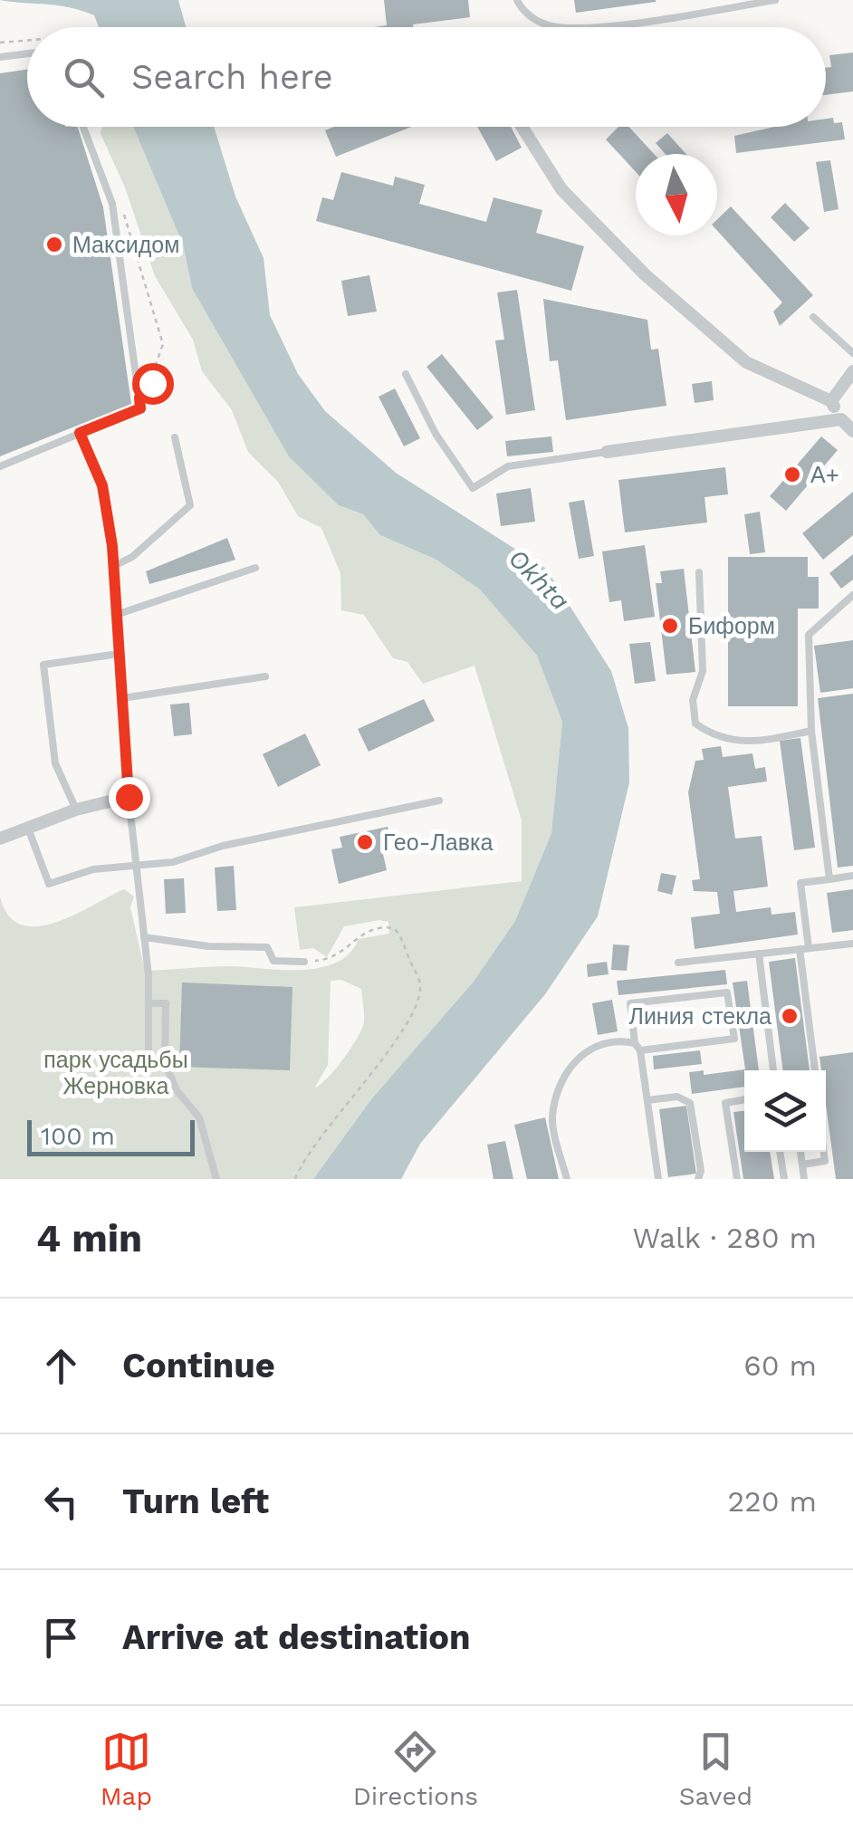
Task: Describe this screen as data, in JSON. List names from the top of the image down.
{
  "water": ["Okhta"],
  "parks": ["парк усадьбы Жерновка"],
  "places": [
    "Максидом",
    "А+",
    "Биформ",
    "Гео-Лавка",
    "Линия стекла"
  ],
  "scale_bar": "100 m",
  "north": "bottom",
  "page": {
    "search": "Search here",
    "scale": "100 m",
    "heading": ["4 min", "Walk · 280 m"],
    "list": [
      ["Continue", "60 m"],
      ["Turn left", "220 m"],
      "Arrive at destination"
    ],
    "nav": ["Map", "Directions", "Saved"]
  }
}
